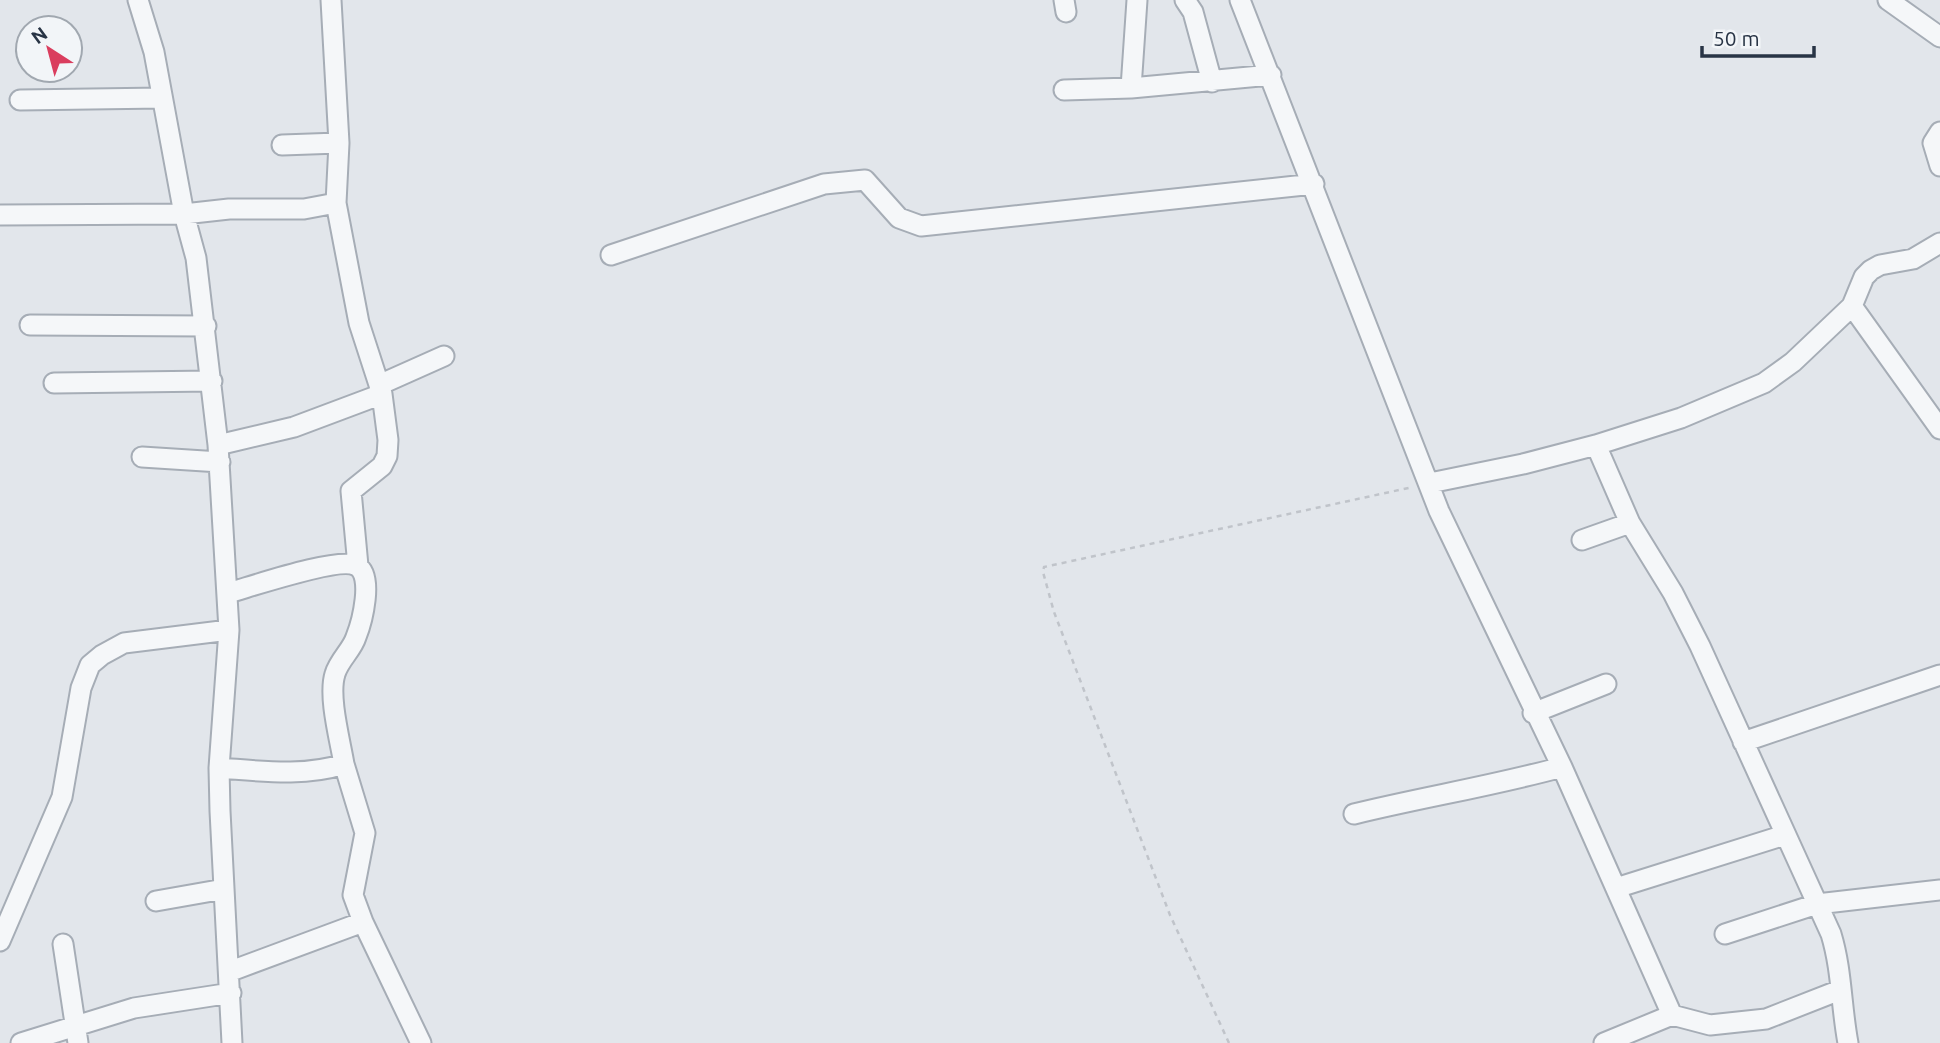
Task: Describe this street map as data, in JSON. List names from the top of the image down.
{
  "scale_bar": "50 m",
  "north": "top left"
}
